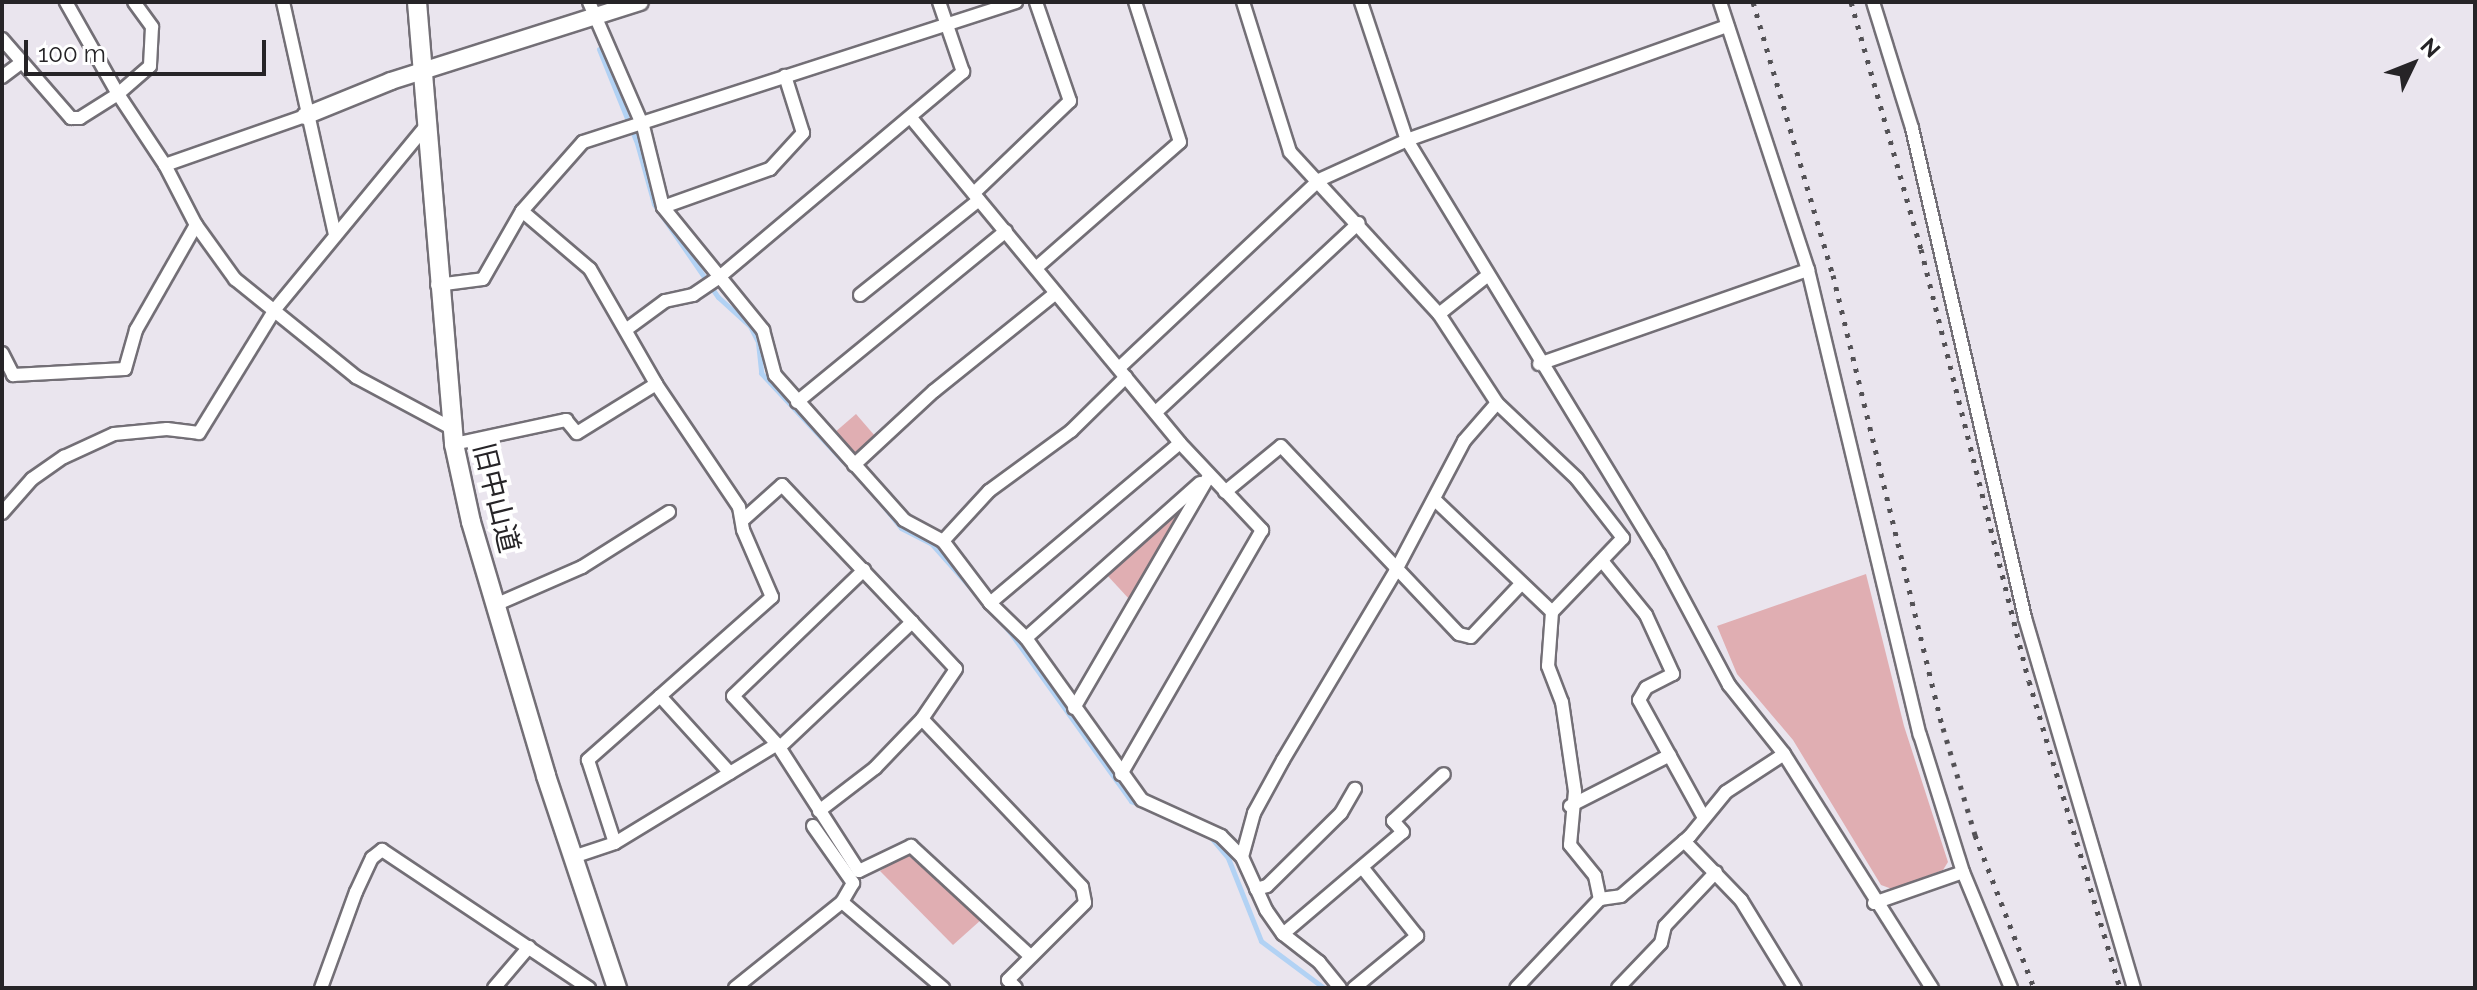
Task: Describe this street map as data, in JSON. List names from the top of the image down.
{
  "streets": {
    "main road": ["旧中山道"]
  },
  "scale_bar": "100 m",
  "north": "top right"
}
